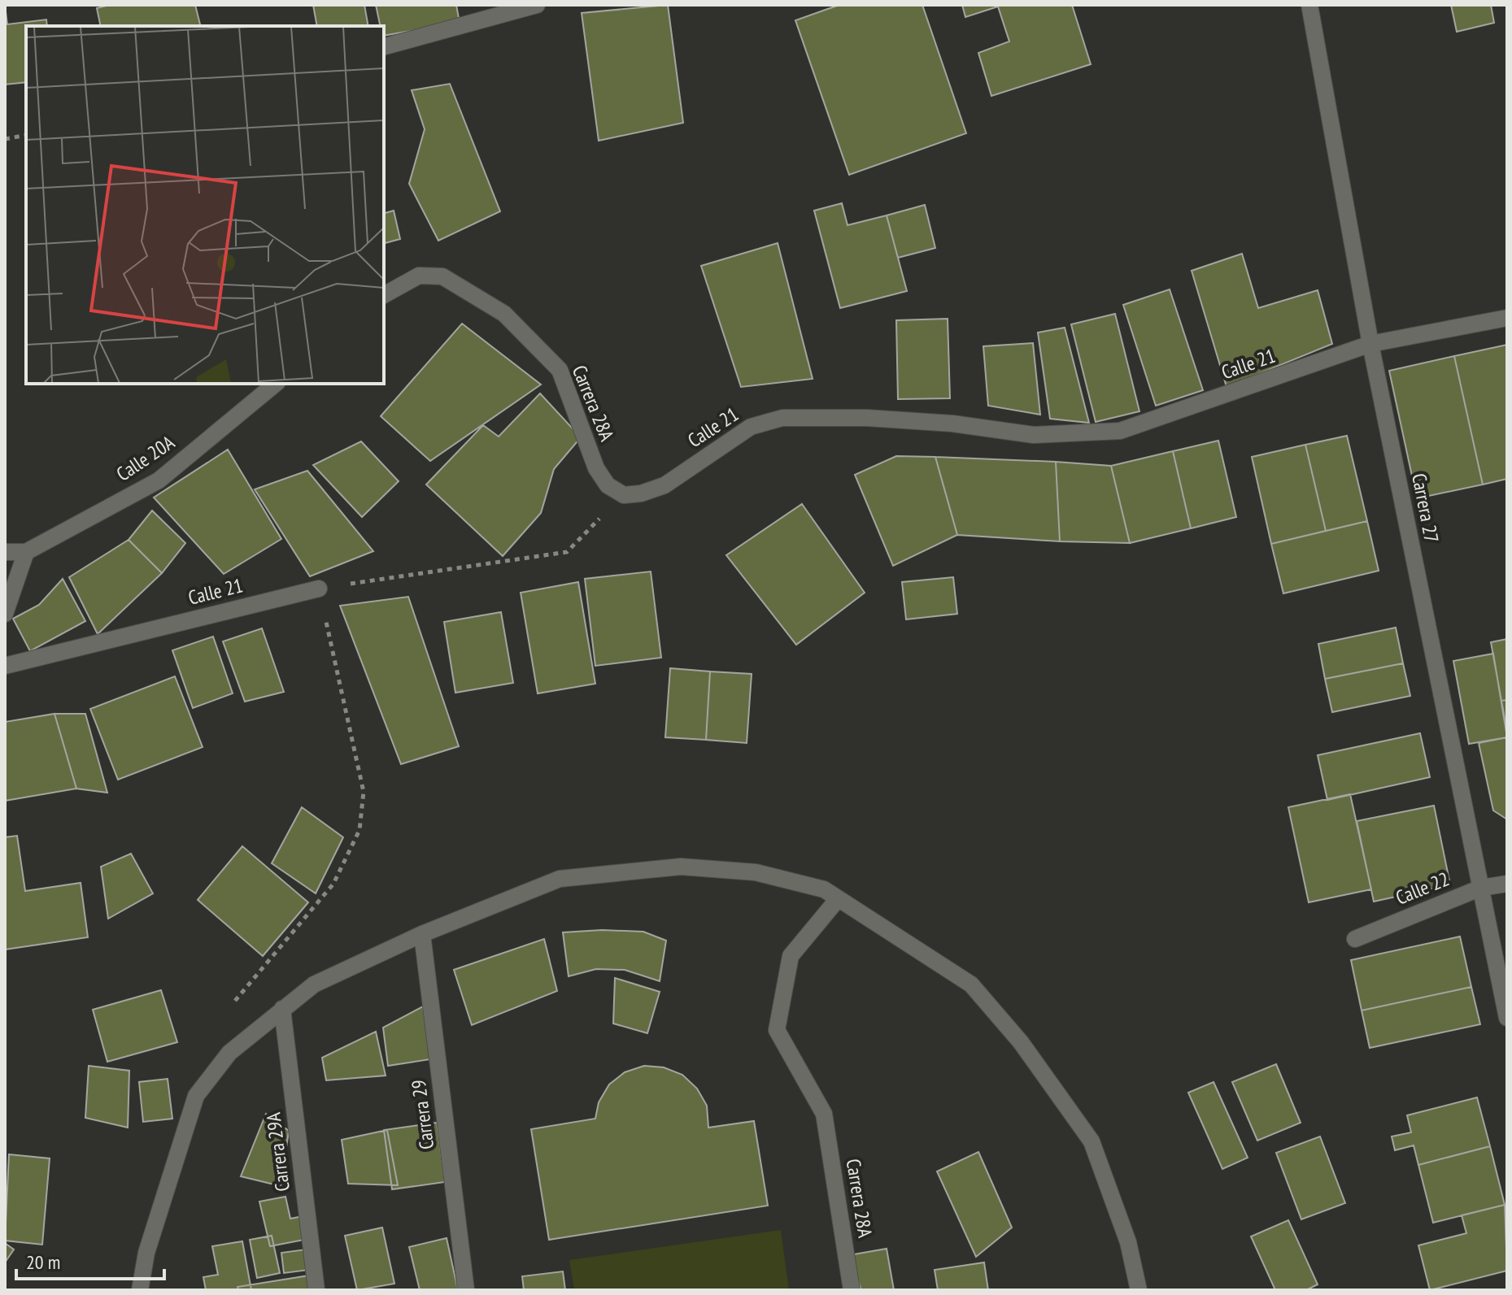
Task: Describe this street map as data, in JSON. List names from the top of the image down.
{
  "streets": {
    "street": [
      "Calle 21",
      "Carrera 28A",
      "Calle 20A",
      "Carrera 27",
      "Calle 22",
      "Carrera 29",
      "Carrera 29A"
    ]
  },
  "crossings": [
    ["Calle 21", "Carrera 28A"],
    ["Calle 21", "Carrera 27"],
    ["Carrera 27", "Calle 22"]
  ],
  "scale_bar": "20 m"
}
